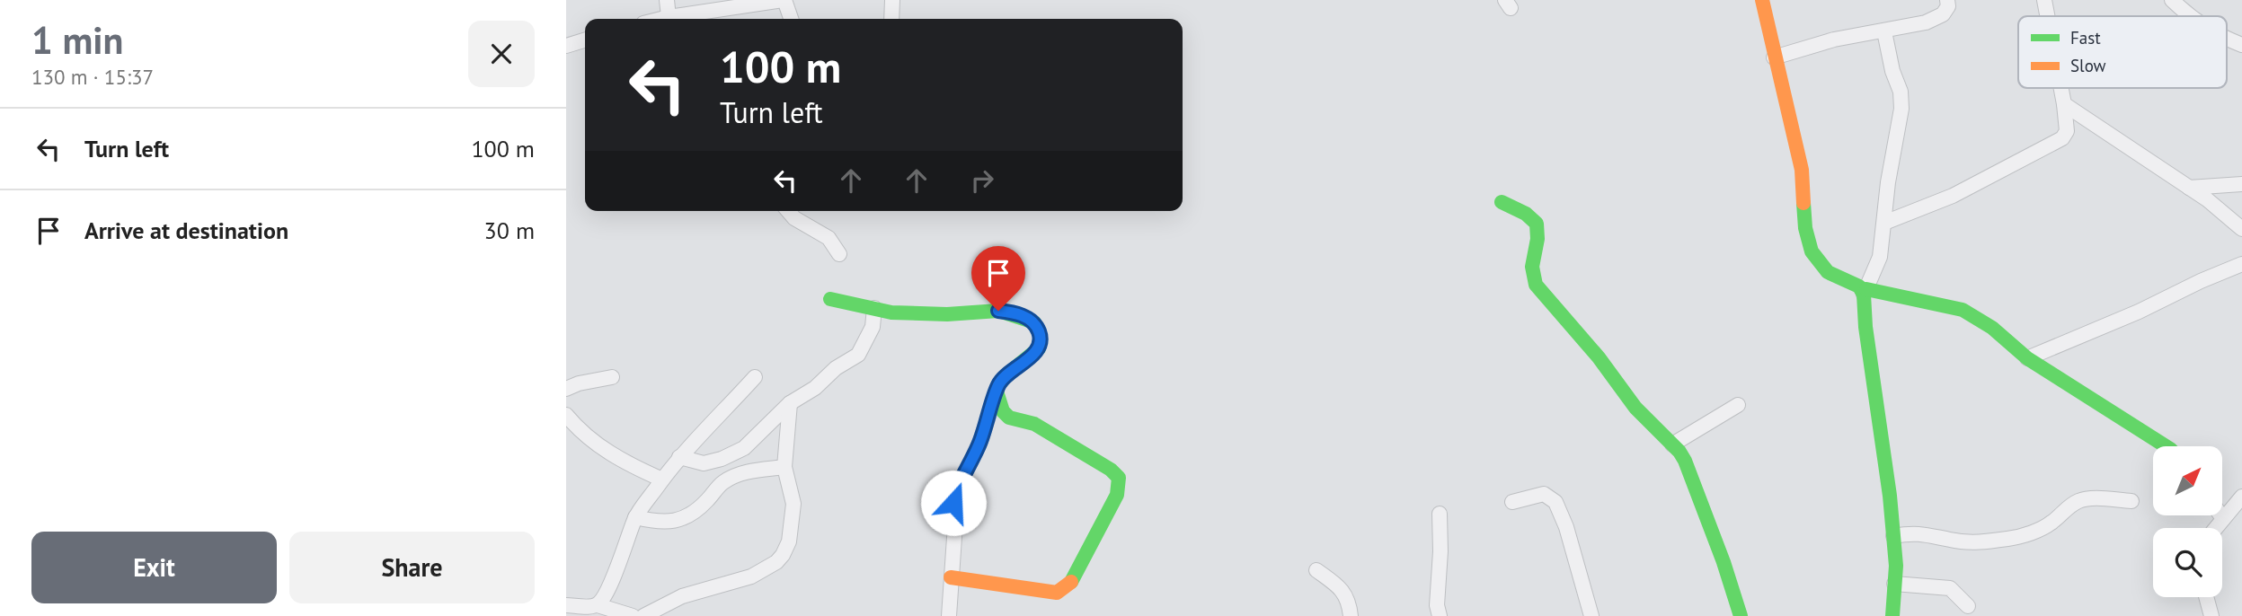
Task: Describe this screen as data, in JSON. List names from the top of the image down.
{
  "legend": ["Fast", "Slow"],
  "north": "top right",
  "page": {
    "heading": ["1 min", "130 m · 15:37"],
    "turn": ["100 m", "Turn left"],
    "list": [
      {
        "name": "Turn left",
        "value": "100 m"
      },
      {
        "name": "Arrive at destination",
        "value": "30 m"
      }
    ],
    "buttons": ["Exit", "Share"]
  }
}
